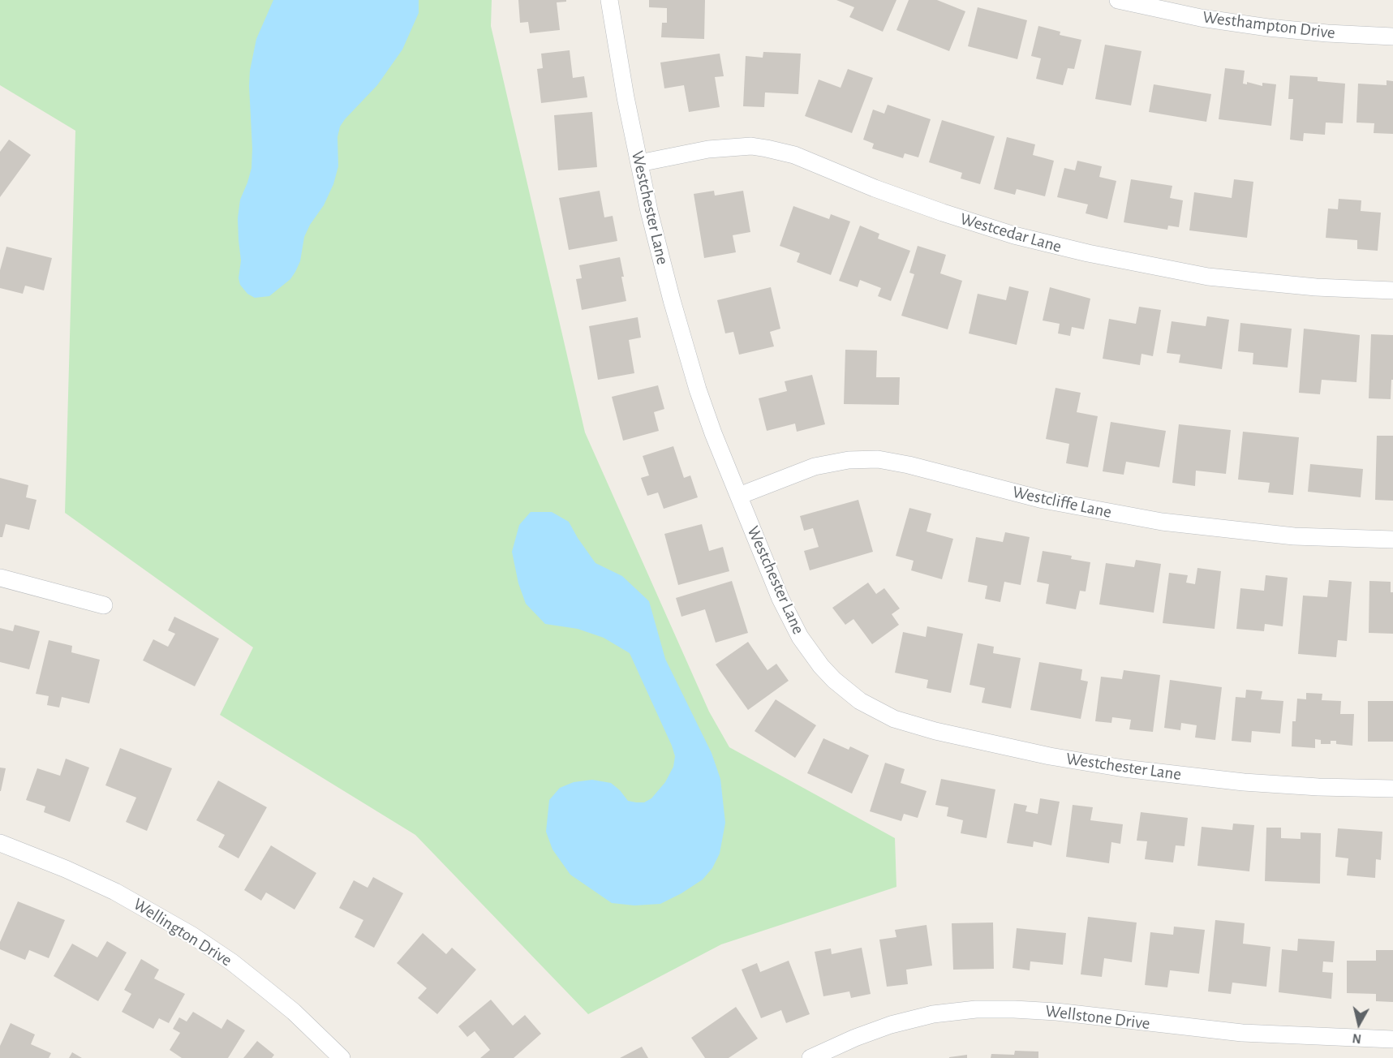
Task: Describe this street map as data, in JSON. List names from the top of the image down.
{
  "streets": {
    "street": [
      "Westhampton Drive",
      "Westchester Lane",
      "Westcedar Lane",
      "Westcliffe Lane",
      "Wellington Drive",
      "Wellstone Drive"
    ]
  },
  "crossings": [
    ["Westchester Lane", "Westcedar Lane"],
    ["Westchester Lane", "Westcliffe Lane"]
  ],
  "north": "bottom"
}
